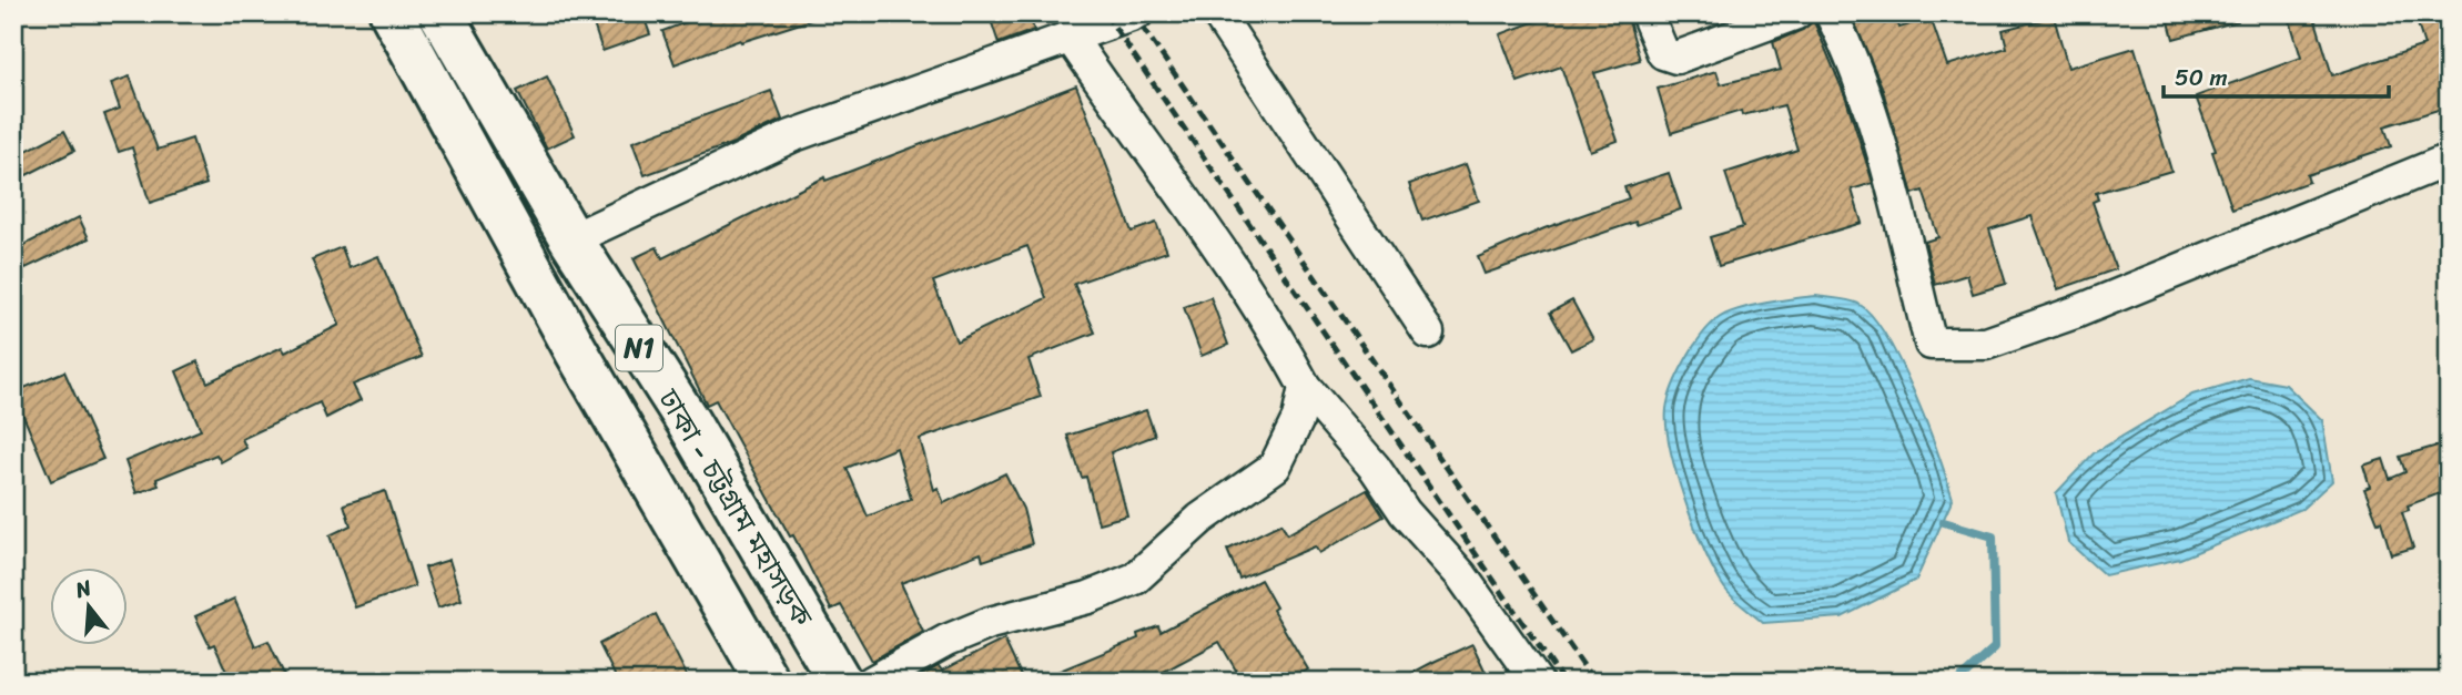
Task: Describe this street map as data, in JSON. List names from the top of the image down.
{
  "streets": {
    "highway": ["N1", "ঢাকা - চট্টগ্রাম মহাসড়ক"]
  },
  "scale_bar": "50 m",
  "north": "top"
}
